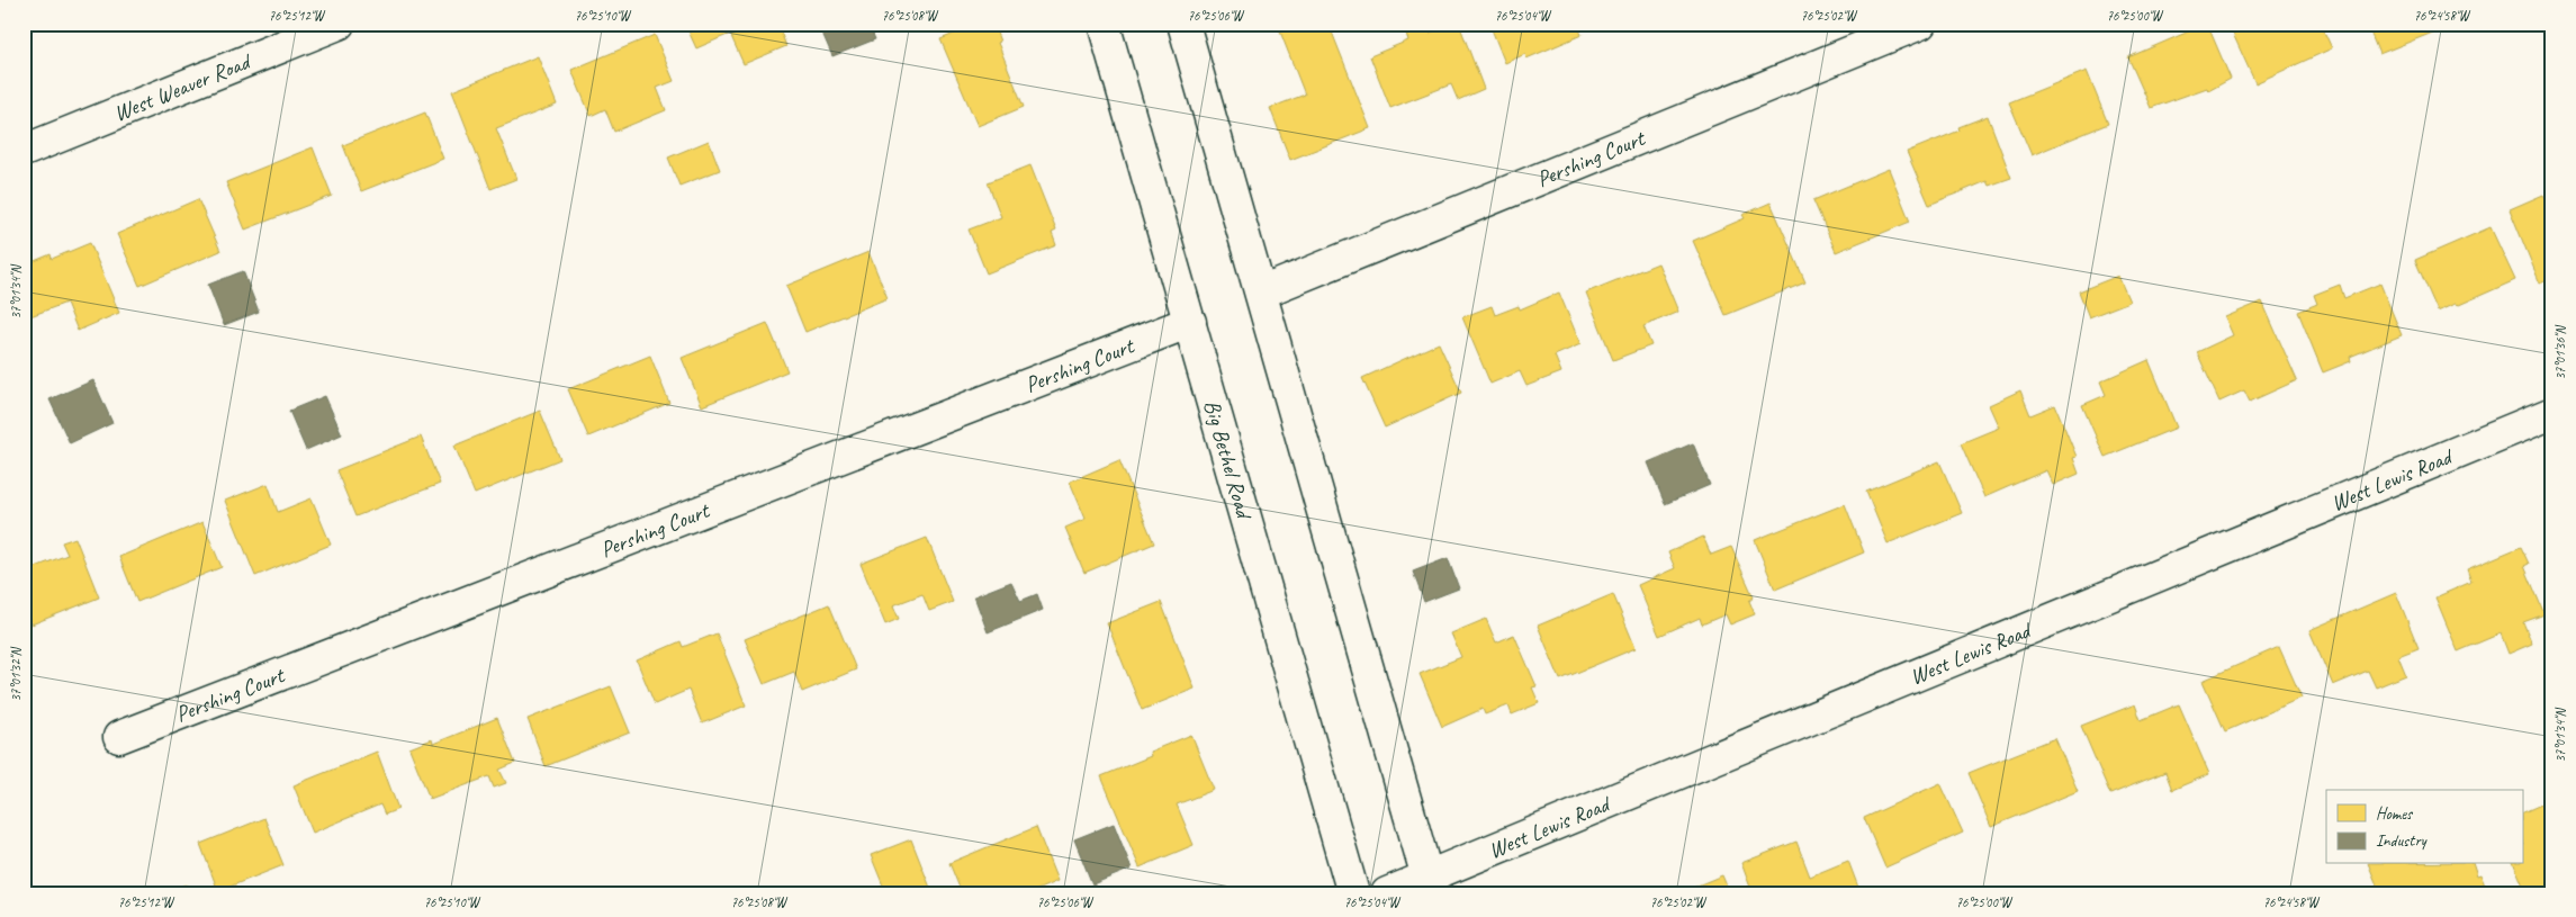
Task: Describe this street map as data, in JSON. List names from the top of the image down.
{
  "streets": {
    "street": [
      "West Weaver Road",
      "Pershing Court",
      "Big Bethel Road",
      "West Lewis Road"
    ]
  },
  "crossings": [
    ["Pershing Court", "Big Bethel Road"]
  ],
  "legend": ["Homes", "Industry"],
  "coordinates": [
    "76°25'12\"W",
    "76°25'10\"W",
    "76°25'08\"W",
    "76°25'06\"W",
    "76°25'04\"W",
    "76°25'02\"W",
    "76°25'00\"W",
    "76°24'58\"W",
    "37°01'34\"N",
    "37°01'36\"N",
    "37°01'32\"N"
  ]
}
